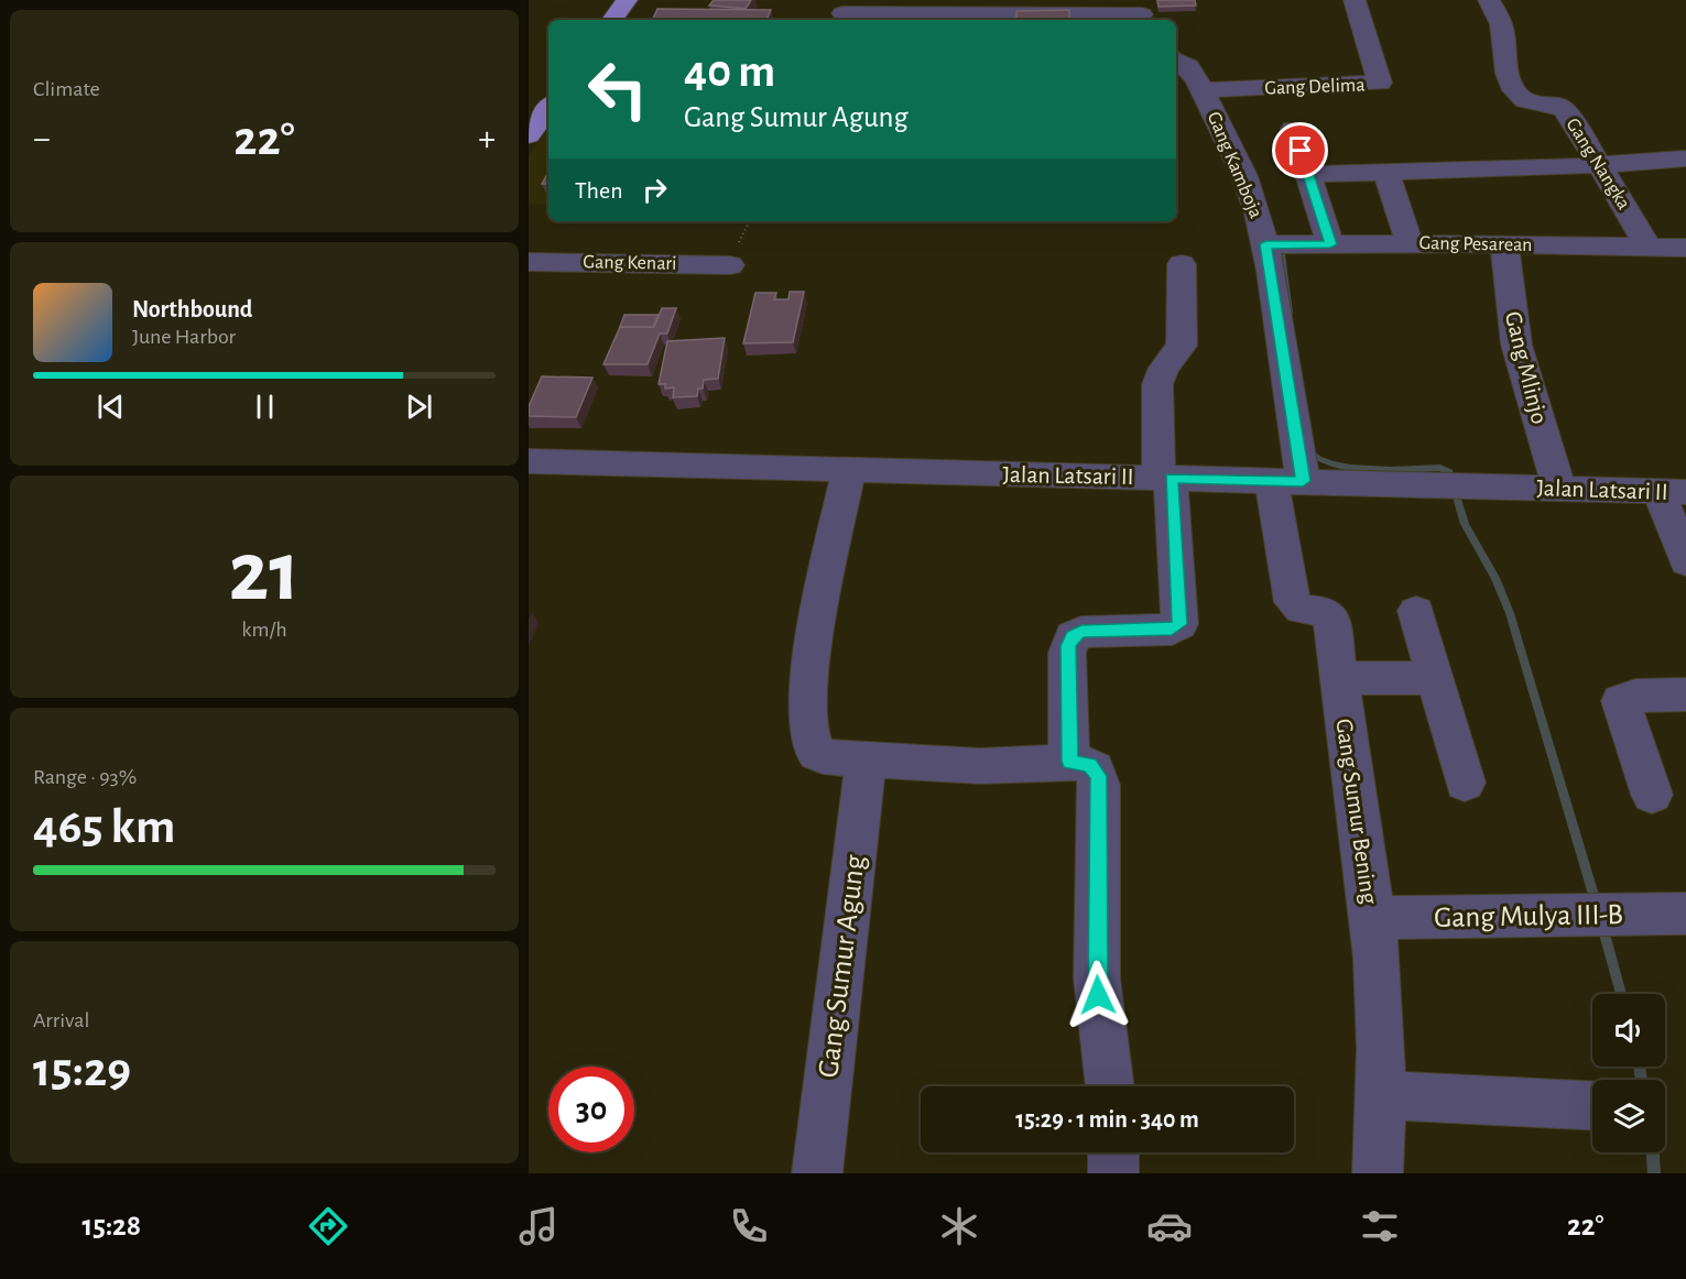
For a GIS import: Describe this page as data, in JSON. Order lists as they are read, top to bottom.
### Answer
{
  "streets": {
    "street": [
      "Gang Delima",
      "Gang Nangka",
      "Gang Kamboja",
      "Gang Pesarean",
      "Gang Kenari",
      "Gang Mlinjo",
      "Jalan Latsari II",
      "Gang Sumur Bening",
      "Gang Mulya III-B",
      "Gang Sumur Agung"
    ]
  },
  "crossings": [
    ["Gang Delima", "Gang Kamboja"],
    ["Gang Nangka", "Gang Pesarean"],
    ["Gang Kamboja", "Gang Pesarean"],
    ["Gang Kamboja", "Jalan Latsari II"],
    ["Gang Kamboja", "Gang Sumur Bening"],
    ["Gang Pesarean", "Gang Mlinjo"],
    ["Gang Mlinjo", "Jalan Latsari II"],
    ["Jalan Latsari II", "Gang Sumur Bening"],
    ["Gang Sumur Bening", "Gang Mulya III-B"]
  ],
  "page": {
    "tile": [
      "Climate",
      ["21", "km/h"],
      ["Range · 93%", "465 km"],
      ["Arrival", "15:29"]
    ],
    "turn": ["40 m", "Gang Sumur Agung"],
    "heat": ["−", "22°", "+"],
    "then": "Then",
    "song": ["Northbound", "June Harbor"],
    "limit": "30",
    "trip": "15:29 · 1 min · 340 m",
    "tabs": ["15:28", "22°"]
  }
}
